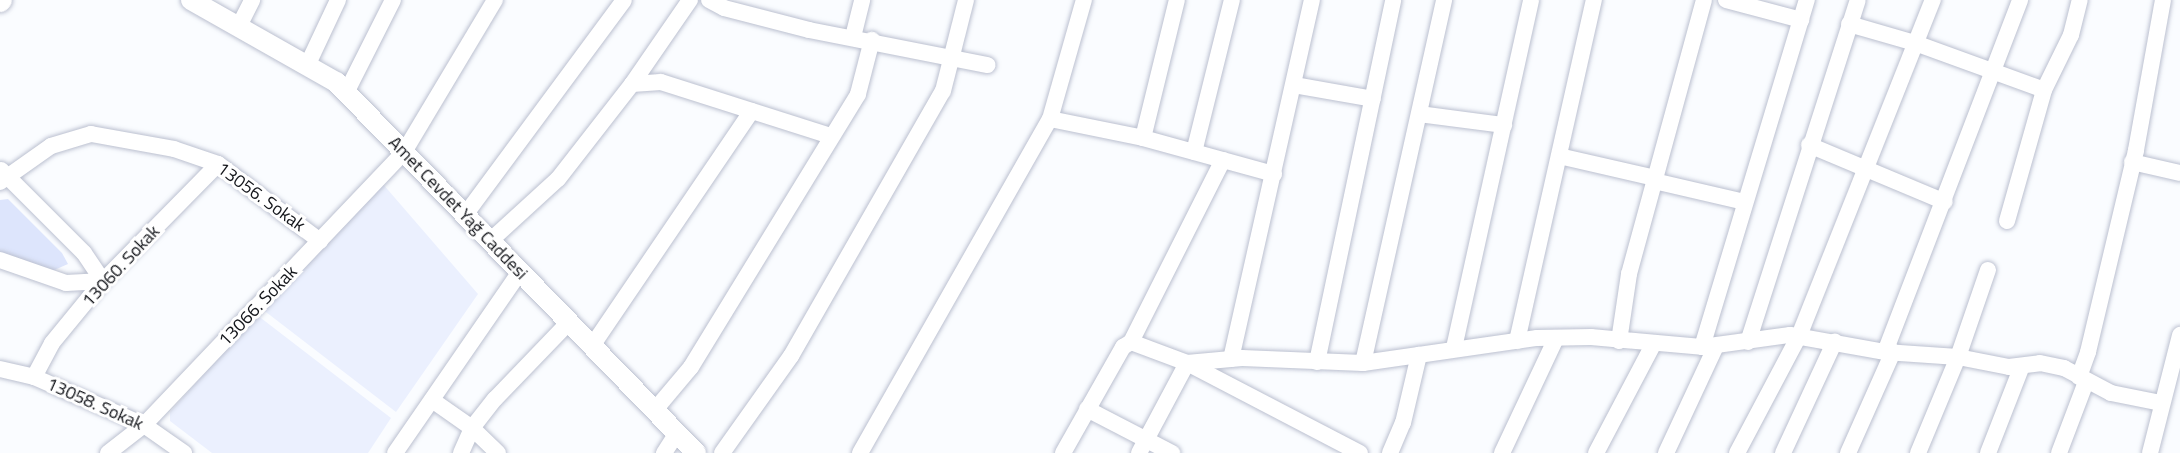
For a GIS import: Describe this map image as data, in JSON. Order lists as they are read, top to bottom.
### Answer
{
  "streets": {
    "street": [
      "13056. Sokak",
      "Amet Cevdet Yağ Caddesi",
      "13060. Sokak",
      "13066. Sokak",
      "13058. Sokak"
    ]
  },
  "crossings": [
    ["13056. Sokak", "13060. Sokak"],
    ["13056. Sokak", "13066. Sokak"],
    ["Amet Cevdet Yağ Caddesi", "13066. Sokak"],
    ["13060. Sokak", "13058. Sokak"],
    ["13066. Sokak", "13058. Sokak"]
  ]
}
